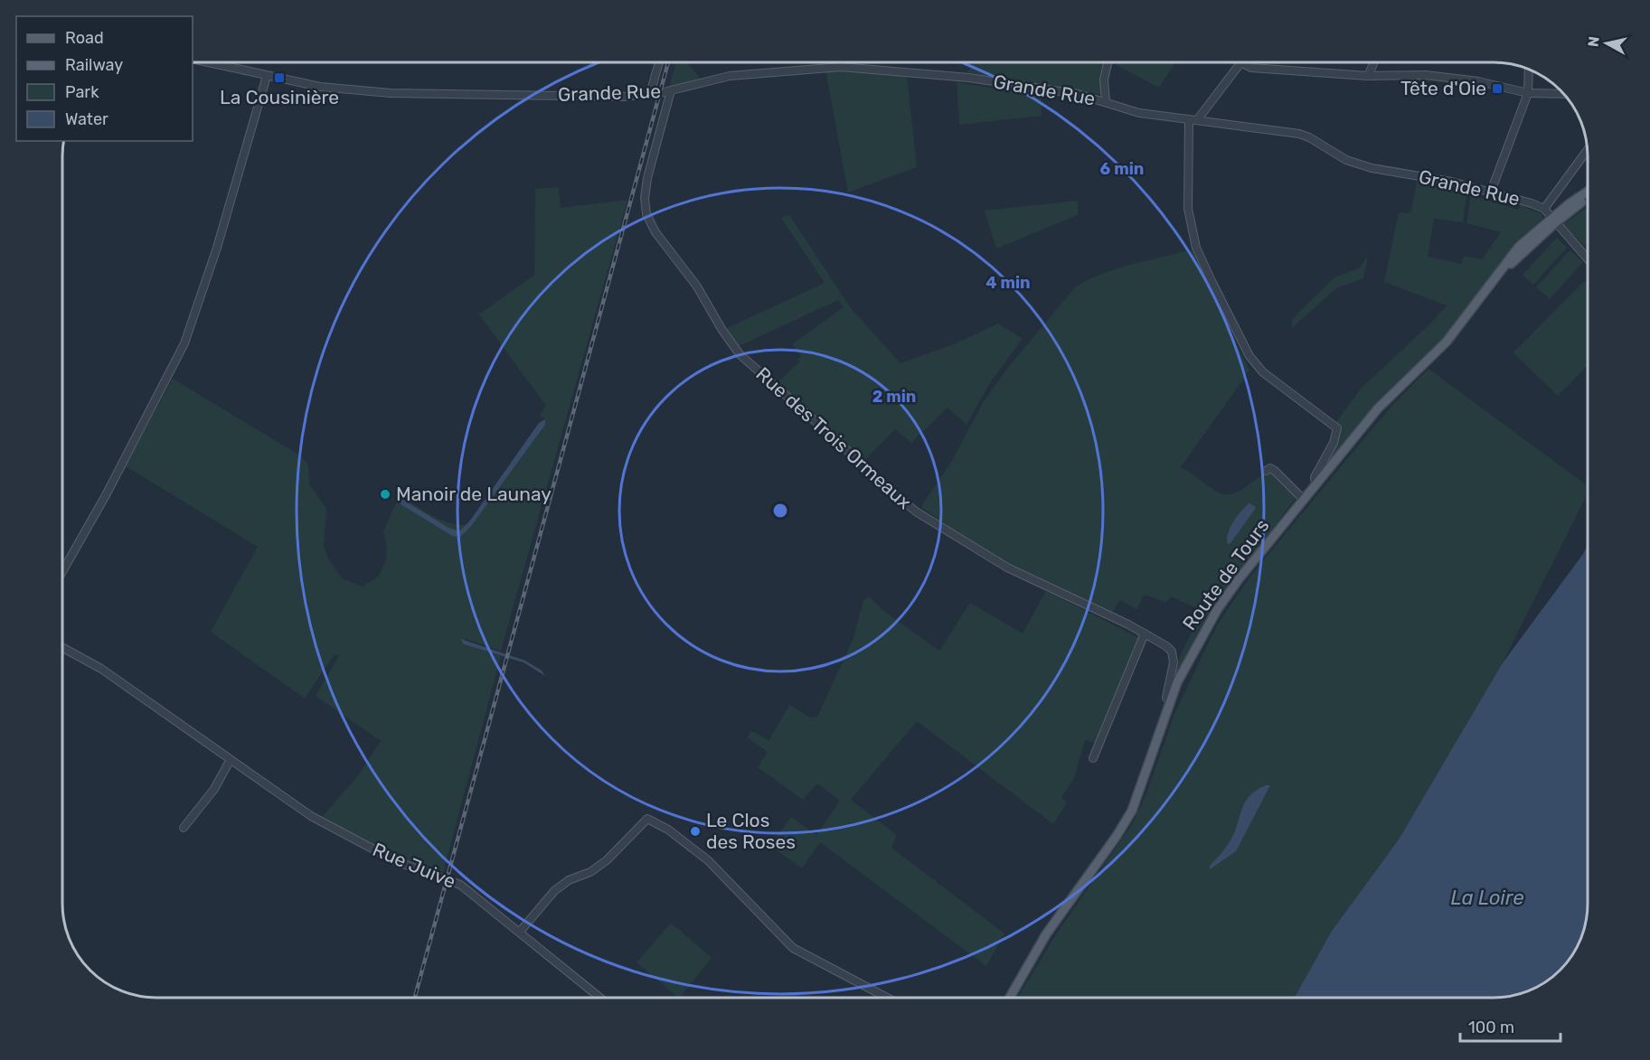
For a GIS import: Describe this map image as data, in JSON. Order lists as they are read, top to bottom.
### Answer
{
  "streets": {
    "main road": ["Route de Tours"],
    "street": ["Grande Rue", "Rue des Trois Ormeaux", "Rue Juive"]
  },
  "crossings": [
    ["Grande Rue", "Rue des Trois Ormeaux"],
    ["Grande Rue", "Route de Tours"],
    ["Rue des Trois Ormeaux", "Route de Tours"]
  ],
  "water": ["La Loire"],
  "places": {
    "transit": ["La Cousinière", "Tête d'Oie"],
    "other": ["Manoir de Launay", "Le Clos des Roses"]
  },
  "legend": [
    "Road",
    "Railway",
    "Park",
    "Water"
  ],
  "scale_bar": "100 m",
  "north": "left",
  "rings": ["6 min", "4 min", "2 min"]
}
